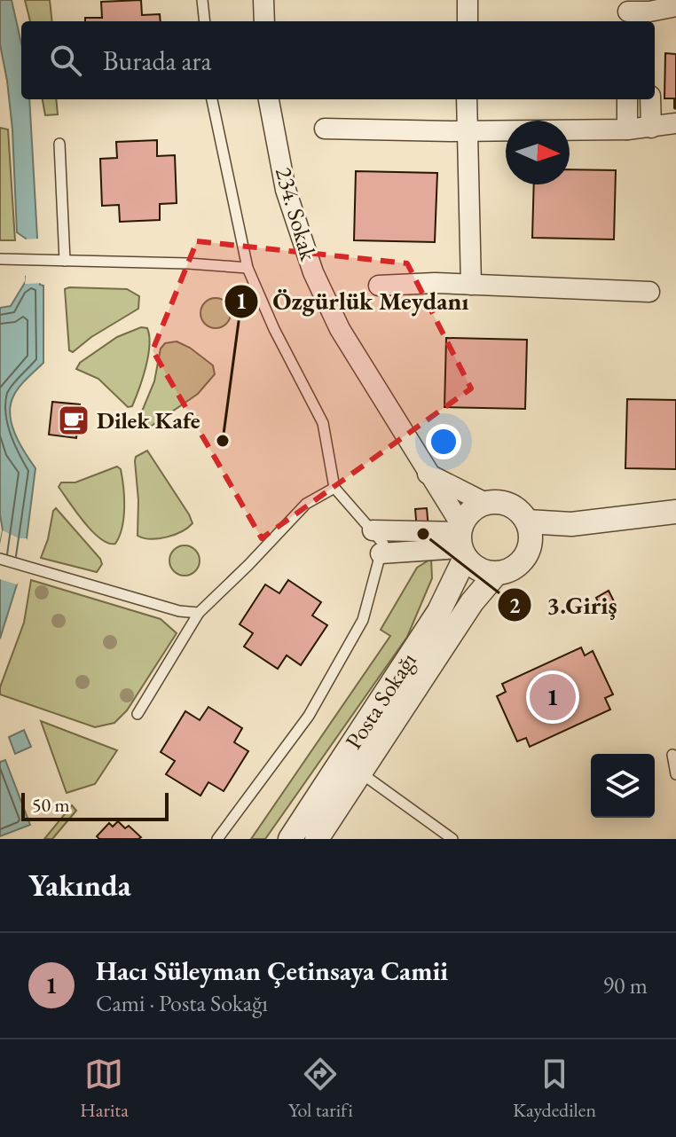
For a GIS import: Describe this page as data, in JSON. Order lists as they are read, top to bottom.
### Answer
{
  "streets": {
    "street": ["234. Sokak", "Posta Sokağı"]
  },
  "crossings": [
    ["234. Sokak", "Posta Sokağı"]
  ],
  "places": {
    "cafe": ["Dilek Kafe"],
    "other": ["Özgürlük Meydanı", "3.Giriş"]
  },
  "scale_bar": "50 m",
  "north": "right",
  "page": {
    "search": "Burada ara",
    "pins": "1",
    "scale": "50 m",
    "heading": "Yakında",
    "list": [
      {
        "mark": "1",
        "name": "Hacı Süleyman Çetinsaya Camii",
        "note": "Cami · Posta Sokağı",
        "value": "90 m"
      }
    ],
    "nav": ["Harita", "Yol tarifi", "Kaydedilen"]
  }
}
